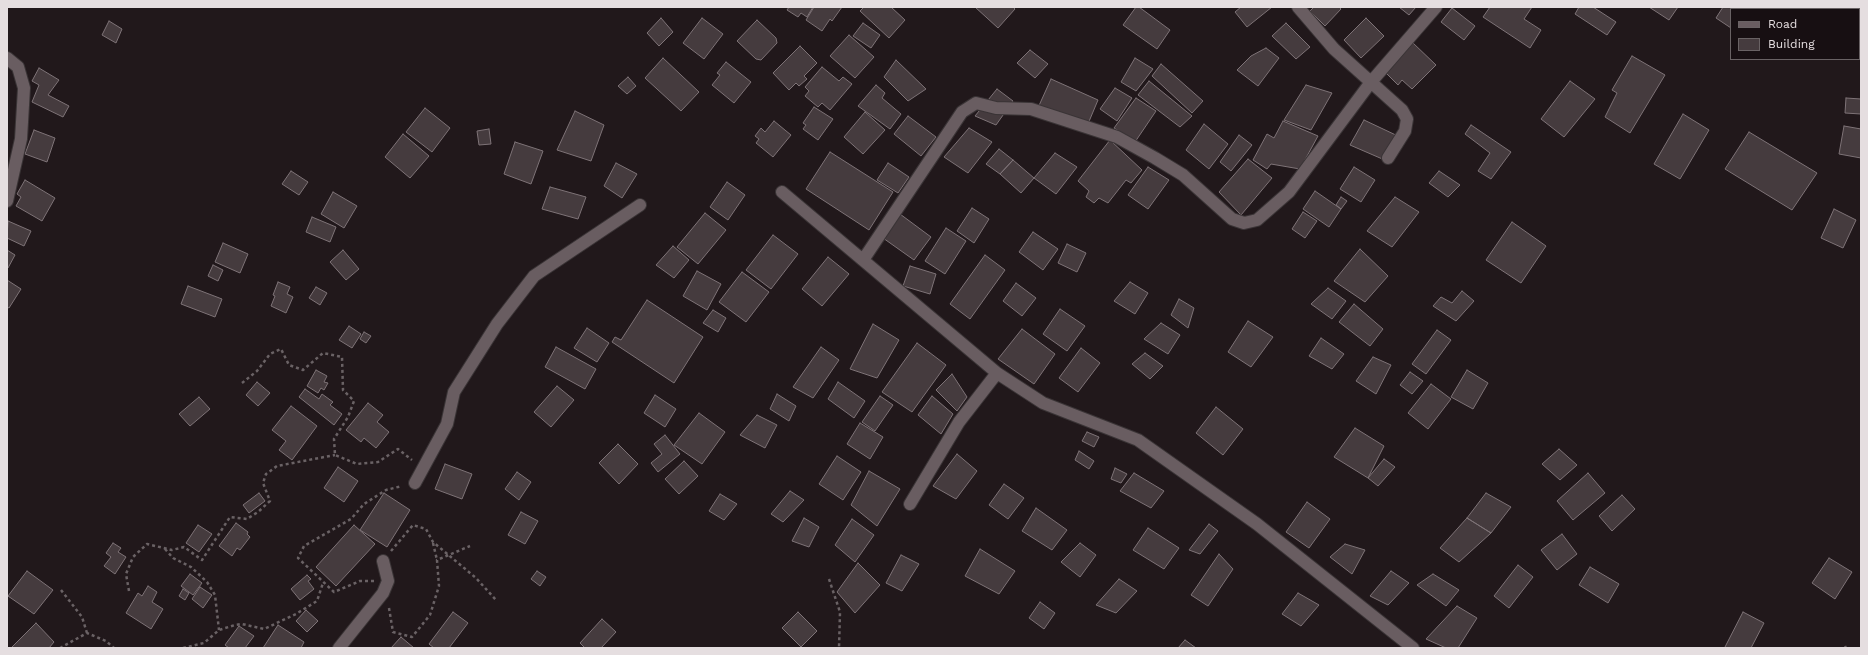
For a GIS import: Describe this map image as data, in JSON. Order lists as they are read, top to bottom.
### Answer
{
  "legend": ["Road", "Building"]
}
